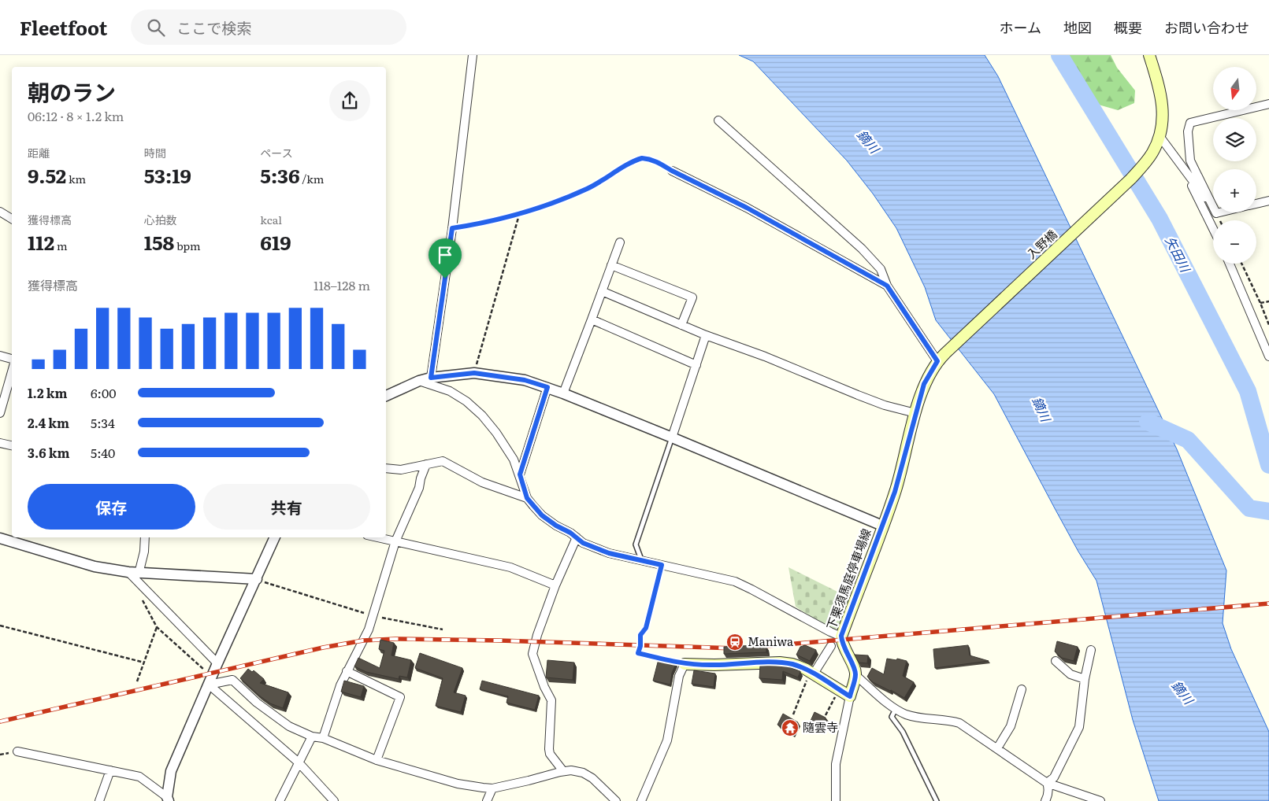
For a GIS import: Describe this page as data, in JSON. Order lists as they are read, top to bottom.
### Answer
{
  "streets": {
    "main road": ["入野橋", "下栗須馬庭停車場線"]
  },
  "crossings": [
    ["入野橋", "下栗須馬庭停車場線"]
  ],
  "water": ["鏑川", "矢田川"],
  "places": {
    "station": ["Maniwa"],
    "temple": ["隨雲寺"]
  },
  "north": "bottom",
  "page": {
    "header": "Fleetfoot",
    "search": "ここで検索",
    "nav": [
      "ホーム",
      "地図",
      "概要",
      "お問い合わせ"
    ],
    "map_buttons": ["+", "−"],
    "heading": ["朝のラン", "06:12 · 8 × 1.2 km"],
    "stats": [
      ["距離", "9.52 km"],
      ["時間", "53:19"],
      ["ペース", "5:36 /km"],
      ["獲得標高", "112 m"],
      ["心拍数", "158 bpm"],
      ["kcal", "619"]
    ],
    "chart": ["獲得標高", "118–128 m"],
    "list": [
      {
        "name": "1.2 km",
        "note": "6:00"
      },
      {
        "name": "2.4 km",
        "note": "5:34"
      },
      {
        "name": "3.6 km",
        "note": "5:40"
      }
    ],
    "buttons": ["保存", "共有"]
  }
}
